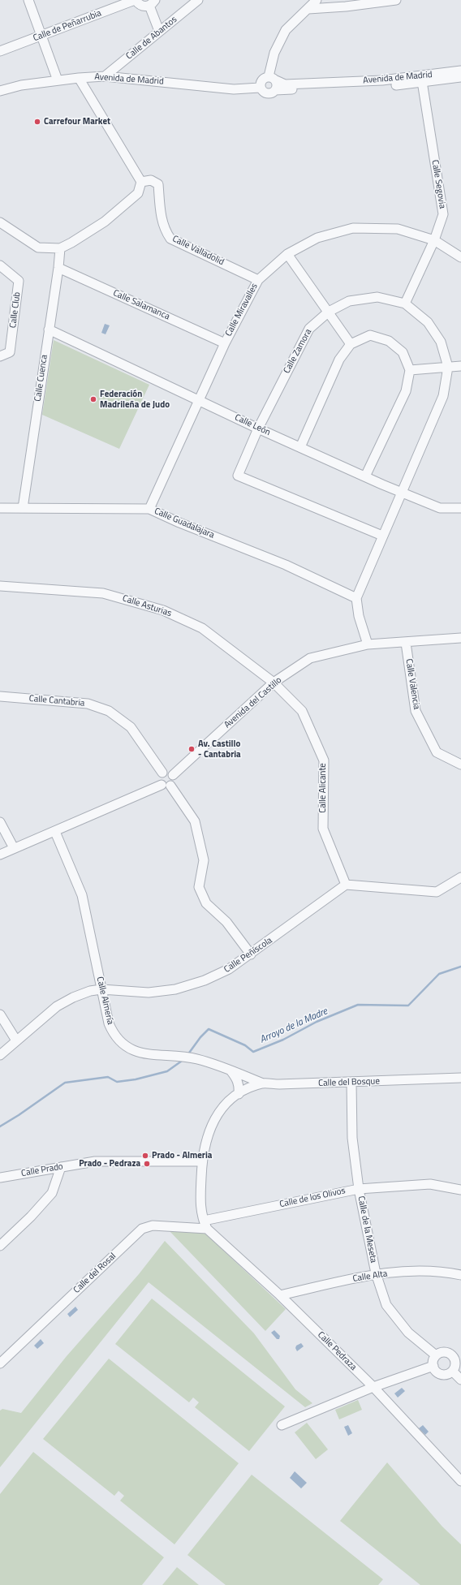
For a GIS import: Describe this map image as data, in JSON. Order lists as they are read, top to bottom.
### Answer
{
  "streets": {
    "street": [
      "Calle de Peñarrubia",
      "Calle de Abantos",
      "Avenida de Madrid",
      "Calle Segovia",
      "Calle Valladolid",
      "Calle Salamanca",
      "Calle Club",
      "Calle Miravalles",
      "Calle Zamora",
      "Calle Cuenca",
      "Calle León",
      "Calle Guadalajara",
      "Calle Asturias",
      "Calle Valencia",
      "Calle Cantabria",
      "Avenida del Castillo",
      "Calle Alicante",
      "Calle Peñíscola",
      "Calle Almería",
      "Calle del Bosque",
      "Calle Prado",
      "Calle de los Olivos",
      "Calle de la Meseta",
      "Calle del Rosal",
      "Calle Alta",
      "Calle Pedraza"
    ]
  },
  "crossings": [
    ["Calle de Abantos", "Avenida de Madrid"],
    ["Avenida de Madrid", "Calle Segovia"],
    ["Calle Segovia", "Calle Miravalles"],
    ["Calle Segovia", "Calle Zamora"],
    ["Calle Valladolid", "Calle Miravalles"],
    ["Calle Salamanca", "Calle Miravalles"],
    ["Calle Salamanca", "Calle Cuenca"],
    ["Calle Miravalles", "Calle León"],
    ["Calle Miravalles", "Calle Guadalajara"],
    ["Calle Zamora", "Calle León"],
    ["Calle Zamora", "Calle Guadalajara"],
    ["Calle Cuenca", "Calle León"],
    ["Calle Cuenca", "Calle Guadalajara"],
    ["Calle Asturias", "Avenida del Castillo"],
    ["Calle Asturias", "Calle Alicante"],
    ["Calle Valencia", "Avenida del Castillo"],
    ["Calle Cantabria", "Avenida del Castillo"],
    ["Avenida del Castillo", "Calle Alicante"],
    ["Calle Alicante", "Calle Peñíscola"],
    ["Calle Peñíscola", "Calle Almería"],
    ["Calle Almería", "Calle del Bosque"],
    ["Calle del Bosque", "Calle de la Meseta"],
    ["Calle de los Olivos", "Calle de la Meseta"],
    ["Calle de los Olivos", "Calle del Rosal"],
    ["Calle de los Olivos", "Calle Pedraza"],
    ["Calle de la Meseta", "Calle Alta"],
    ["Calle del Rosal", "Calle Pedraza"],
    ["Calle Alta", "Calle Pedraza"]
  ],
  "water": ["Arroyo de la Madre"],
  "places": [
    "Carrefour Market",
    "Federación Madrileña de Judo",
    "Av. Castillo - Cantabria",
    "Prado - Almeria",
    "Prado - Pedraza"
  ]
}
